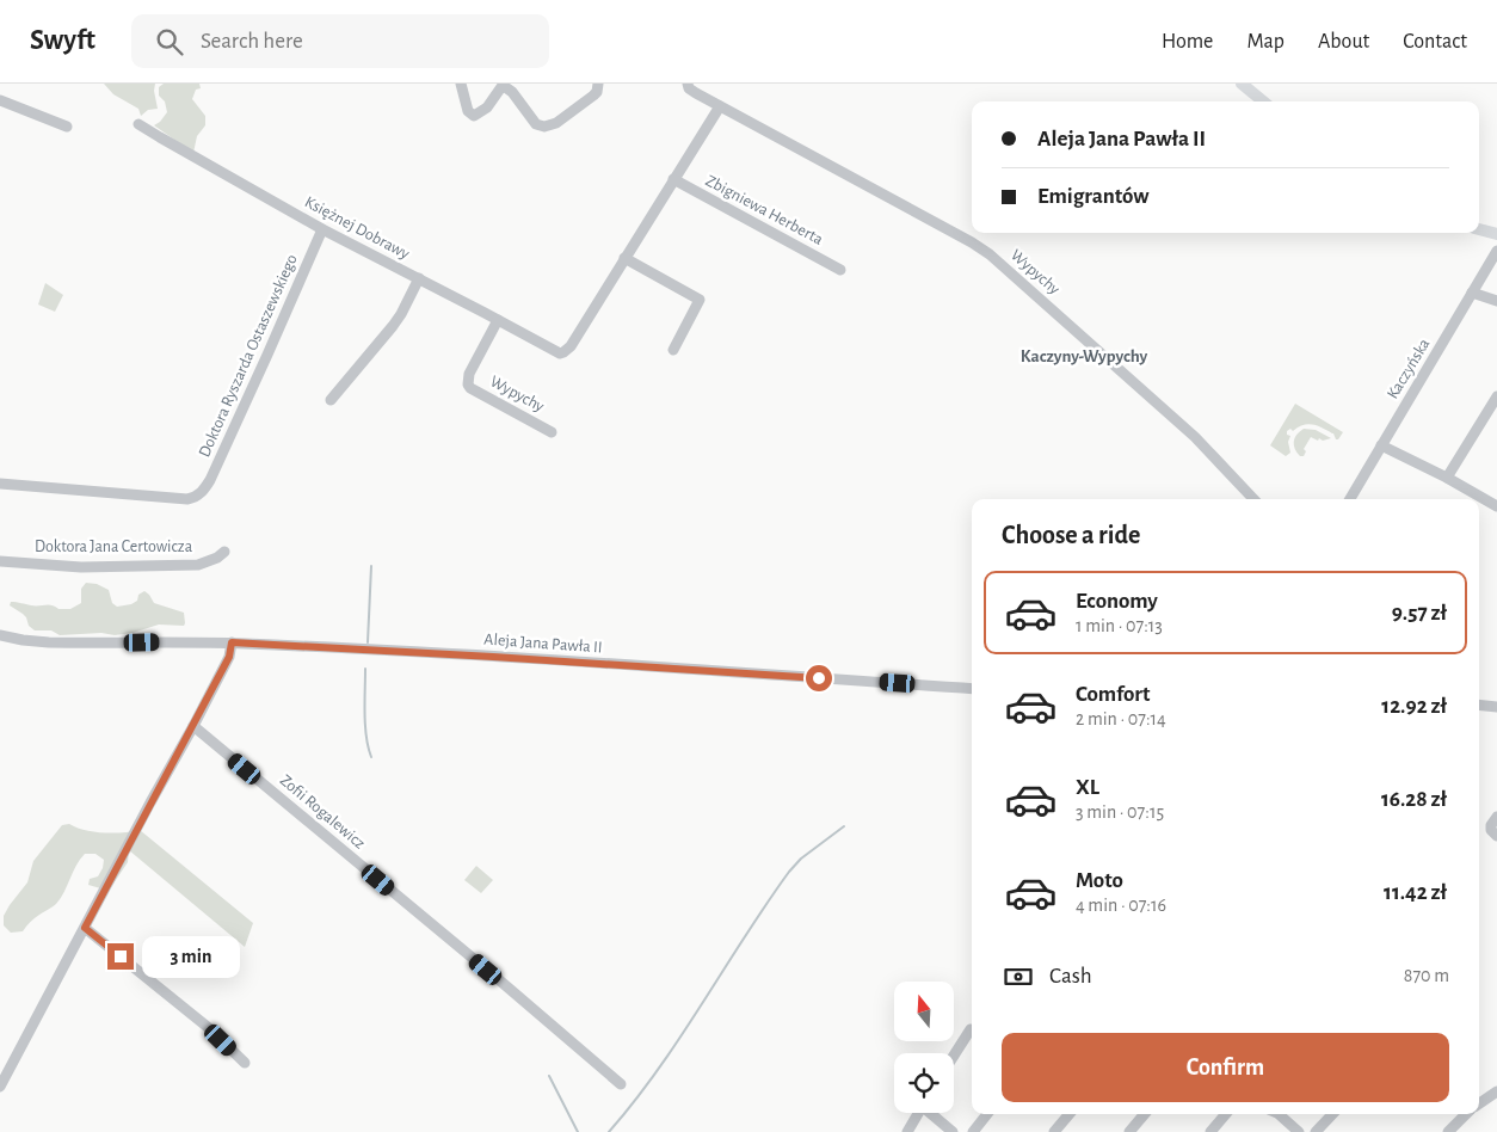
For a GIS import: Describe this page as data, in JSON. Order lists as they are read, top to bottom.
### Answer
{
  "streets": {
    "street": [
      "Zbigniewa Herberta",
      "Księżnej Dobrawy",
      "Wypychy",
      "Doktora Ryszarda Ostaszewskiego",
      "Kaczyńska",
      "Doktora Jana Certowicza",
      "Aleja Jana Pawła II",
      "Zofii Rogalewicz"
    ]
  },
  "crossings": [
    ["Księżnej Dobrawy", "Wypychy"],
    ["Księżnej Dobrawy", "Doktora Ryszarda Ostaszewskiego"]
  ],
  "districts": ["Kaczyny-Wypychy"],
  "north": "top",
  "page": {
    "header": "Swyft",
    "search": "Search here",
    "nav": [
      "Home",
      "Map",
      "About",
      "Contact"
    ],
    "banner": ["Aleja Jana Pawła II", "Emigrantów"],
    "heading": "Choose a ride",
    "list": [
      {
        "name": "Economy",
        "note": "1 min · 07:13",
        "value": "9.57 zł"
      },
      {
        "name": "Comfort",
        "note": "2 min · 07:14",
        "value": "12.92 zł"
      },
      {
        "name": "XL",
        "note": "3 min · 07:15",
        "value": "16.28 zł"
      },
      {
        "name": "Moto",
        "note": "4 min · 07:16",
        "value": "11.42 zł"
      }
    ],
    "bubble": "3 min",
    "pay": ["Cash", "870 m"],
    "buttons": "Confirm"
  }
}
